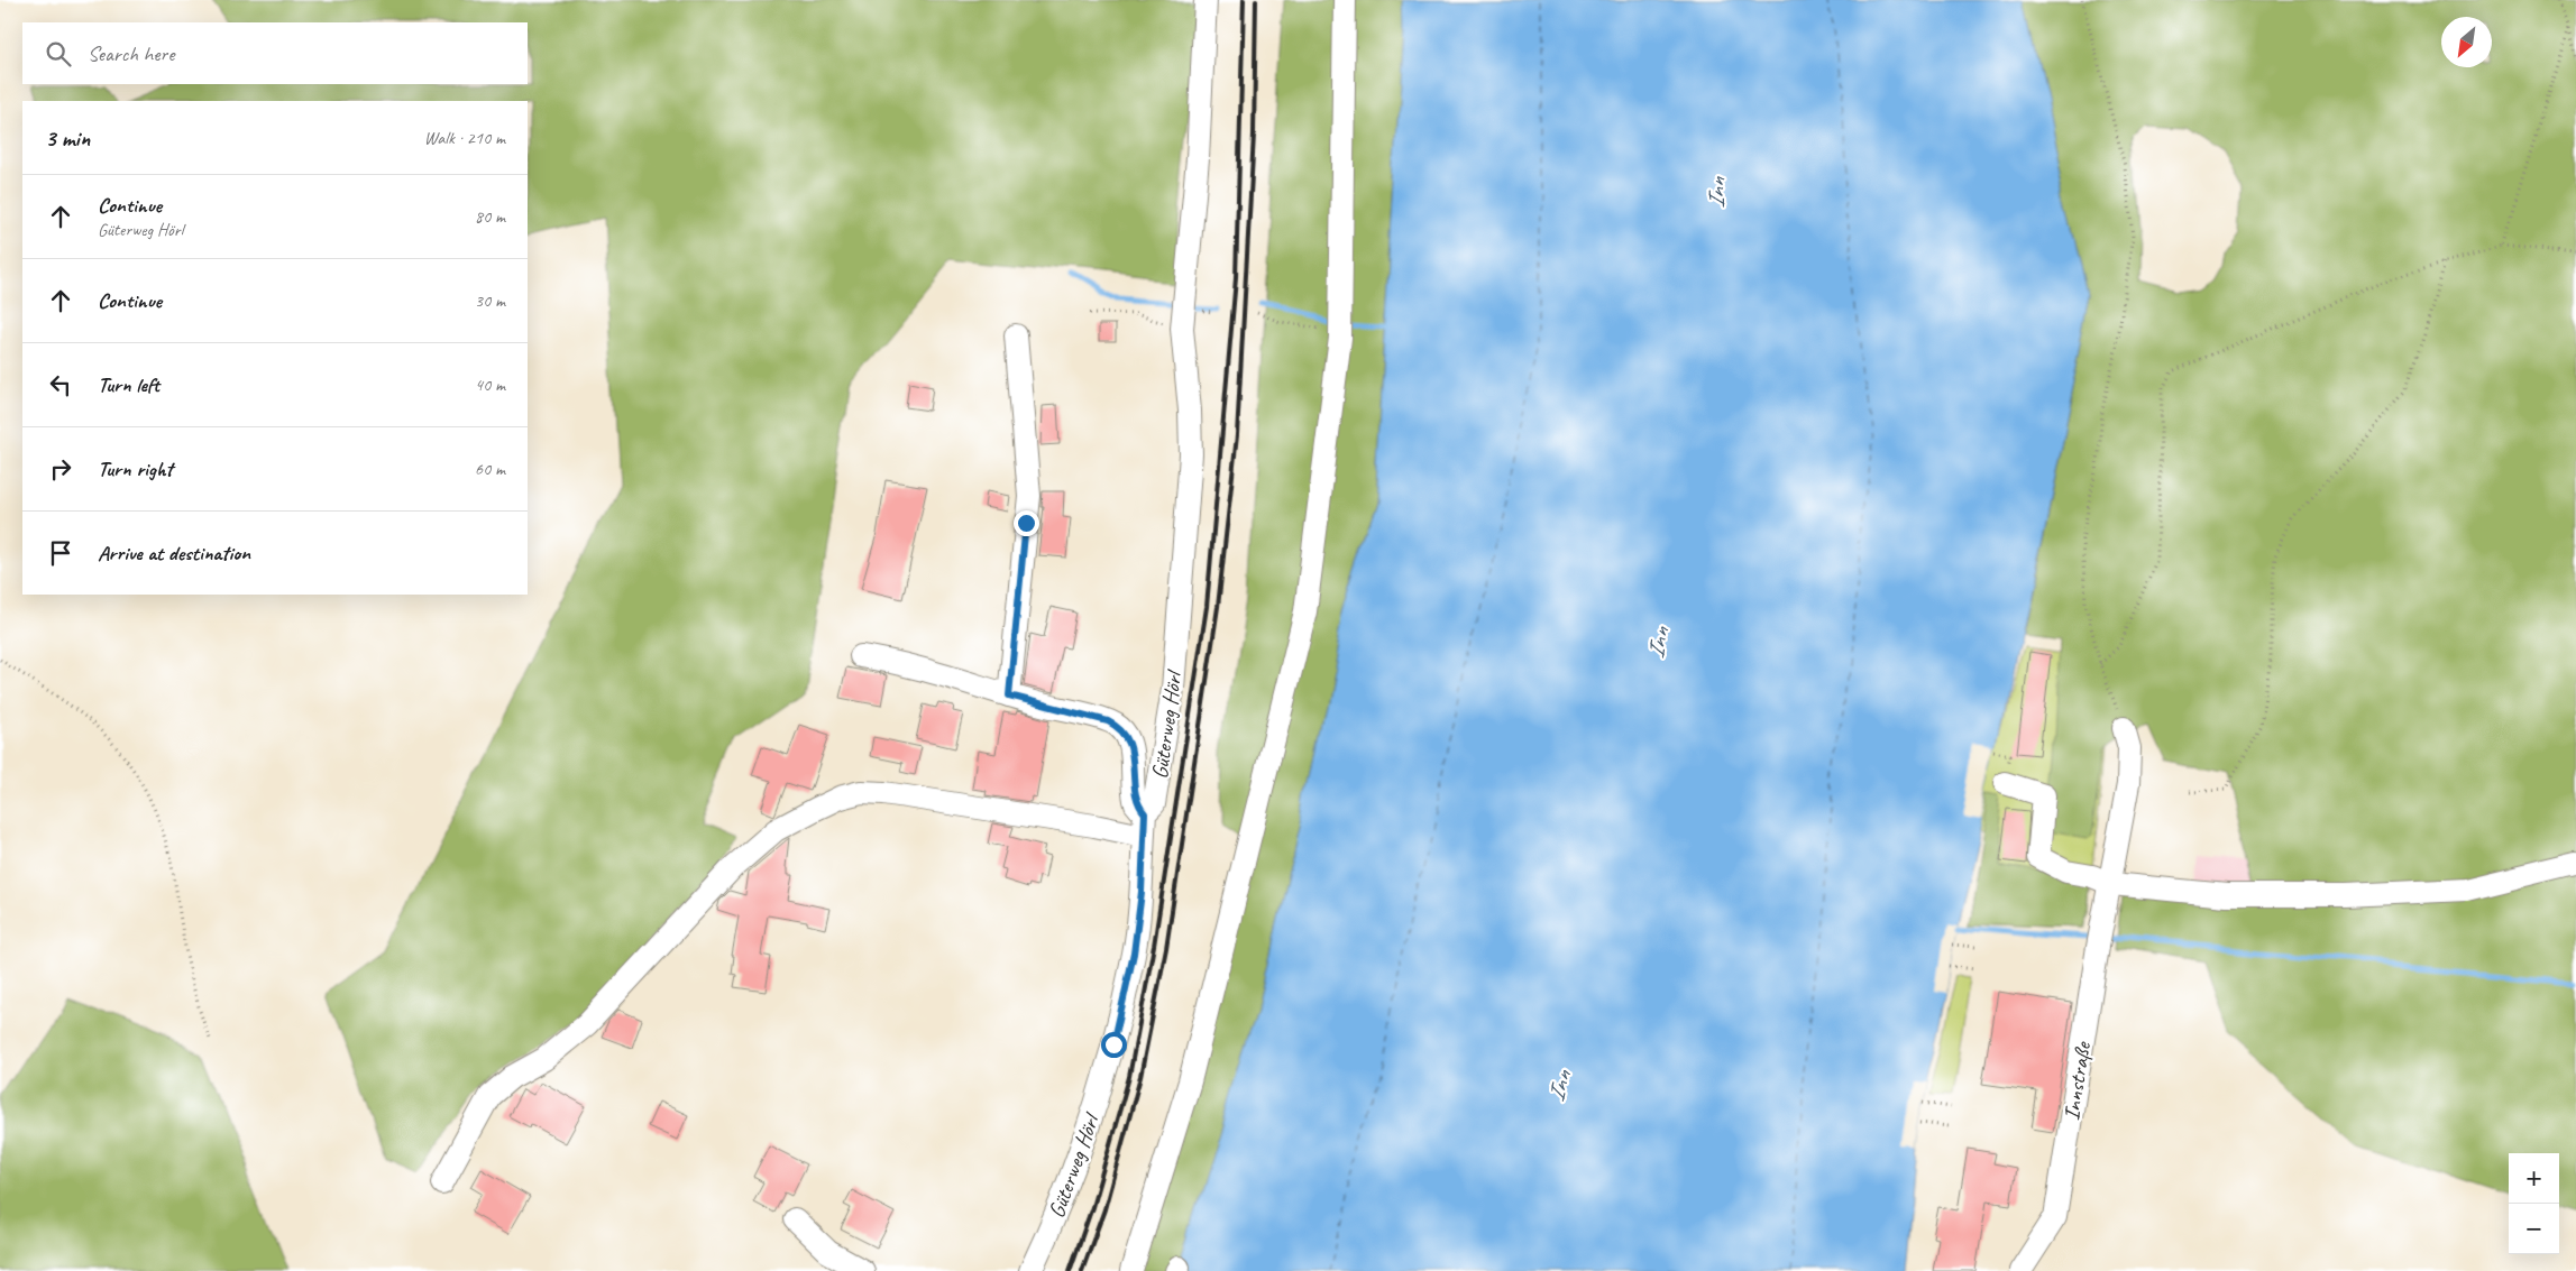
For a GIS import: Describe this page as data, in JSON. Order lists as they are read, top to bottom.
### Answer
{
  "streets": {
    "street": ["Güterweg Hörl", "Innstraße"]
  },
  "water": ["Inn"],
  "north": "bottom left",
  "page": {
    "search": "Search here",
    "heading": ["3 min", "Walk · 210 m"],
    "list": [
      ["Continue", "Güterweg Hörl", "80 m"],
      ["Continue", "30 m"],
      ["Turn left", "40 m"],
      ["Turn right", "60 m"],
      "Arrive at destination"
    ],
    "map_buttons": ["+", "−"]
  }
}
